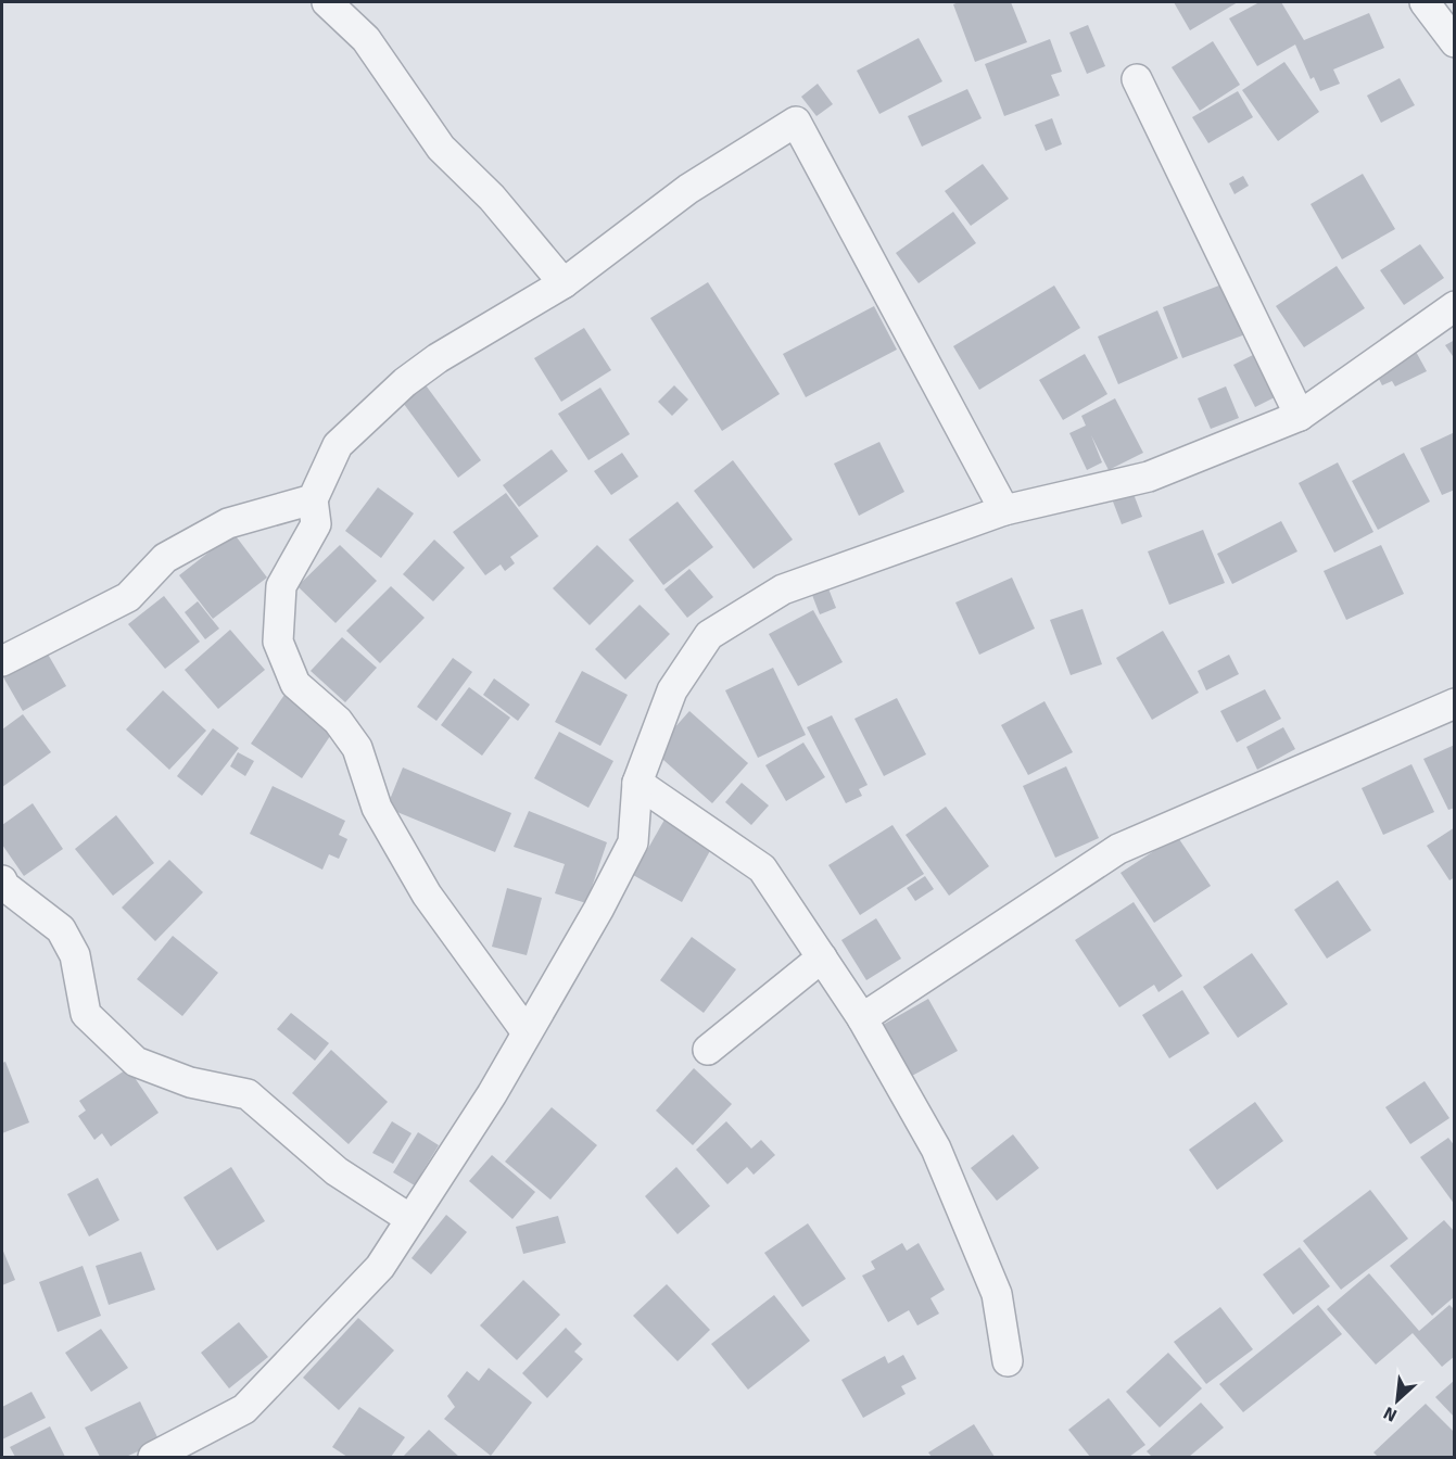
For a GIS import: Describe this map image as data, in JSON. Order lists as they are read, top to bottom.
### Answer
{
  "north": "bottom left"
}
